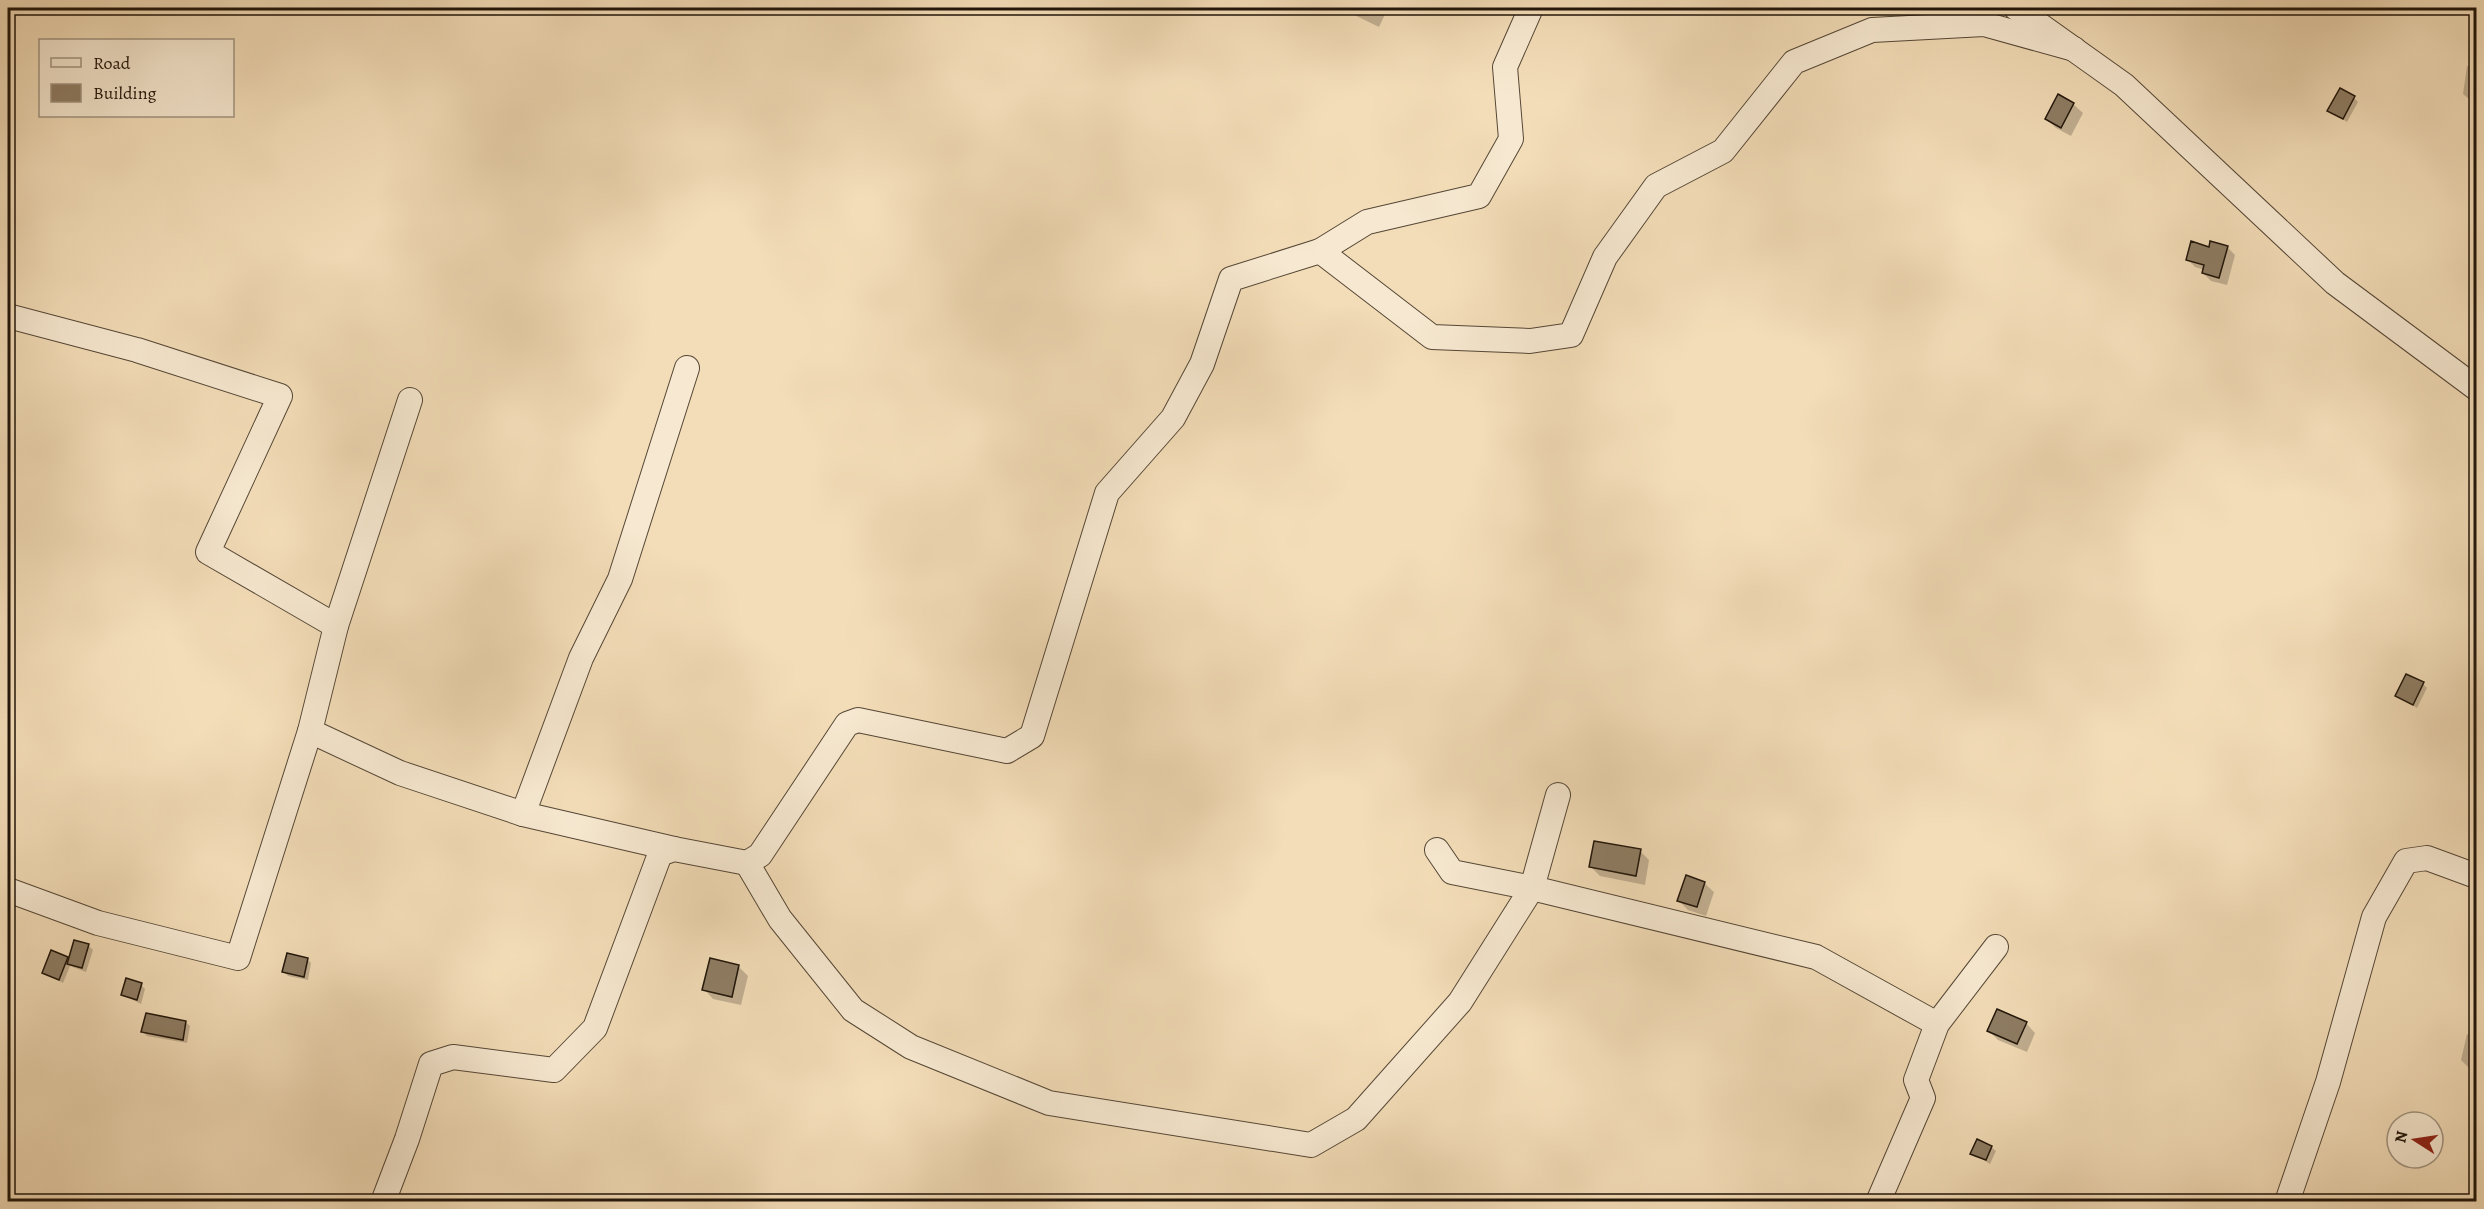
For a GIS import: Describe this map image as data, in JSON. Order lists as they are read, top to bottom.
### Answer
{
  "legend": ["Road", "Building"],
  "north": "left"
}
